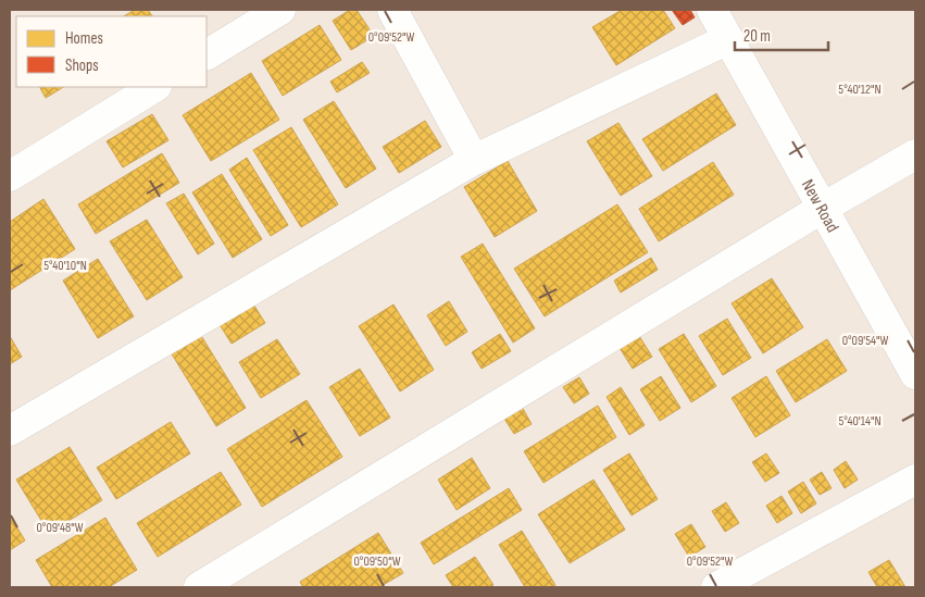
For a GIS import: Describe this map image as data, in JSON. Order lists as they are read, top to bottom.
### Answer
{
  "streets": {
    "street": ["New Road"]
  },
  "legend": ["Homes", "Shops"],
  "scale_bar": "20 m",
  "coordinates": [
    "0°09'52\"W",
    "5°40'12\"N",
    "5°40'10\"N",
    "0°09'54\"W",
    "5°40'14\"N",
    "0°09'48\"W",
    "0°09'50\"W"
  ]
}
